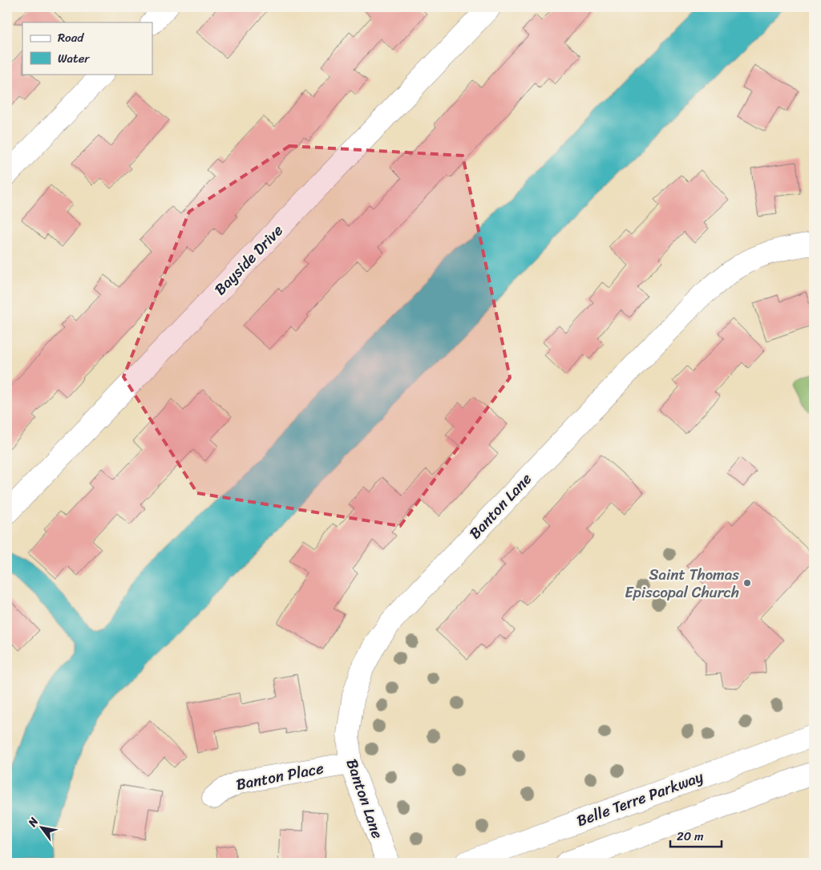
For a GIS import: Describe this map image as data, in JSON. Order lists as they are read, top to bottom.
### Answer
{
  "streets": {
    "street": [
      "Bayside Drive",
      "Banton Lane",
      "Banton Place",
      "Belle Terre Parkway"
    ]
  },
  "crossings": [
    ["Banton Lane", "Banton Place"]
  ],
  "places": ["Saint Thomas Episcopal Church"],
  "legend": ["Road", "Water"],
  "scale_bar": "20 m",
  "north": "top left"
}
